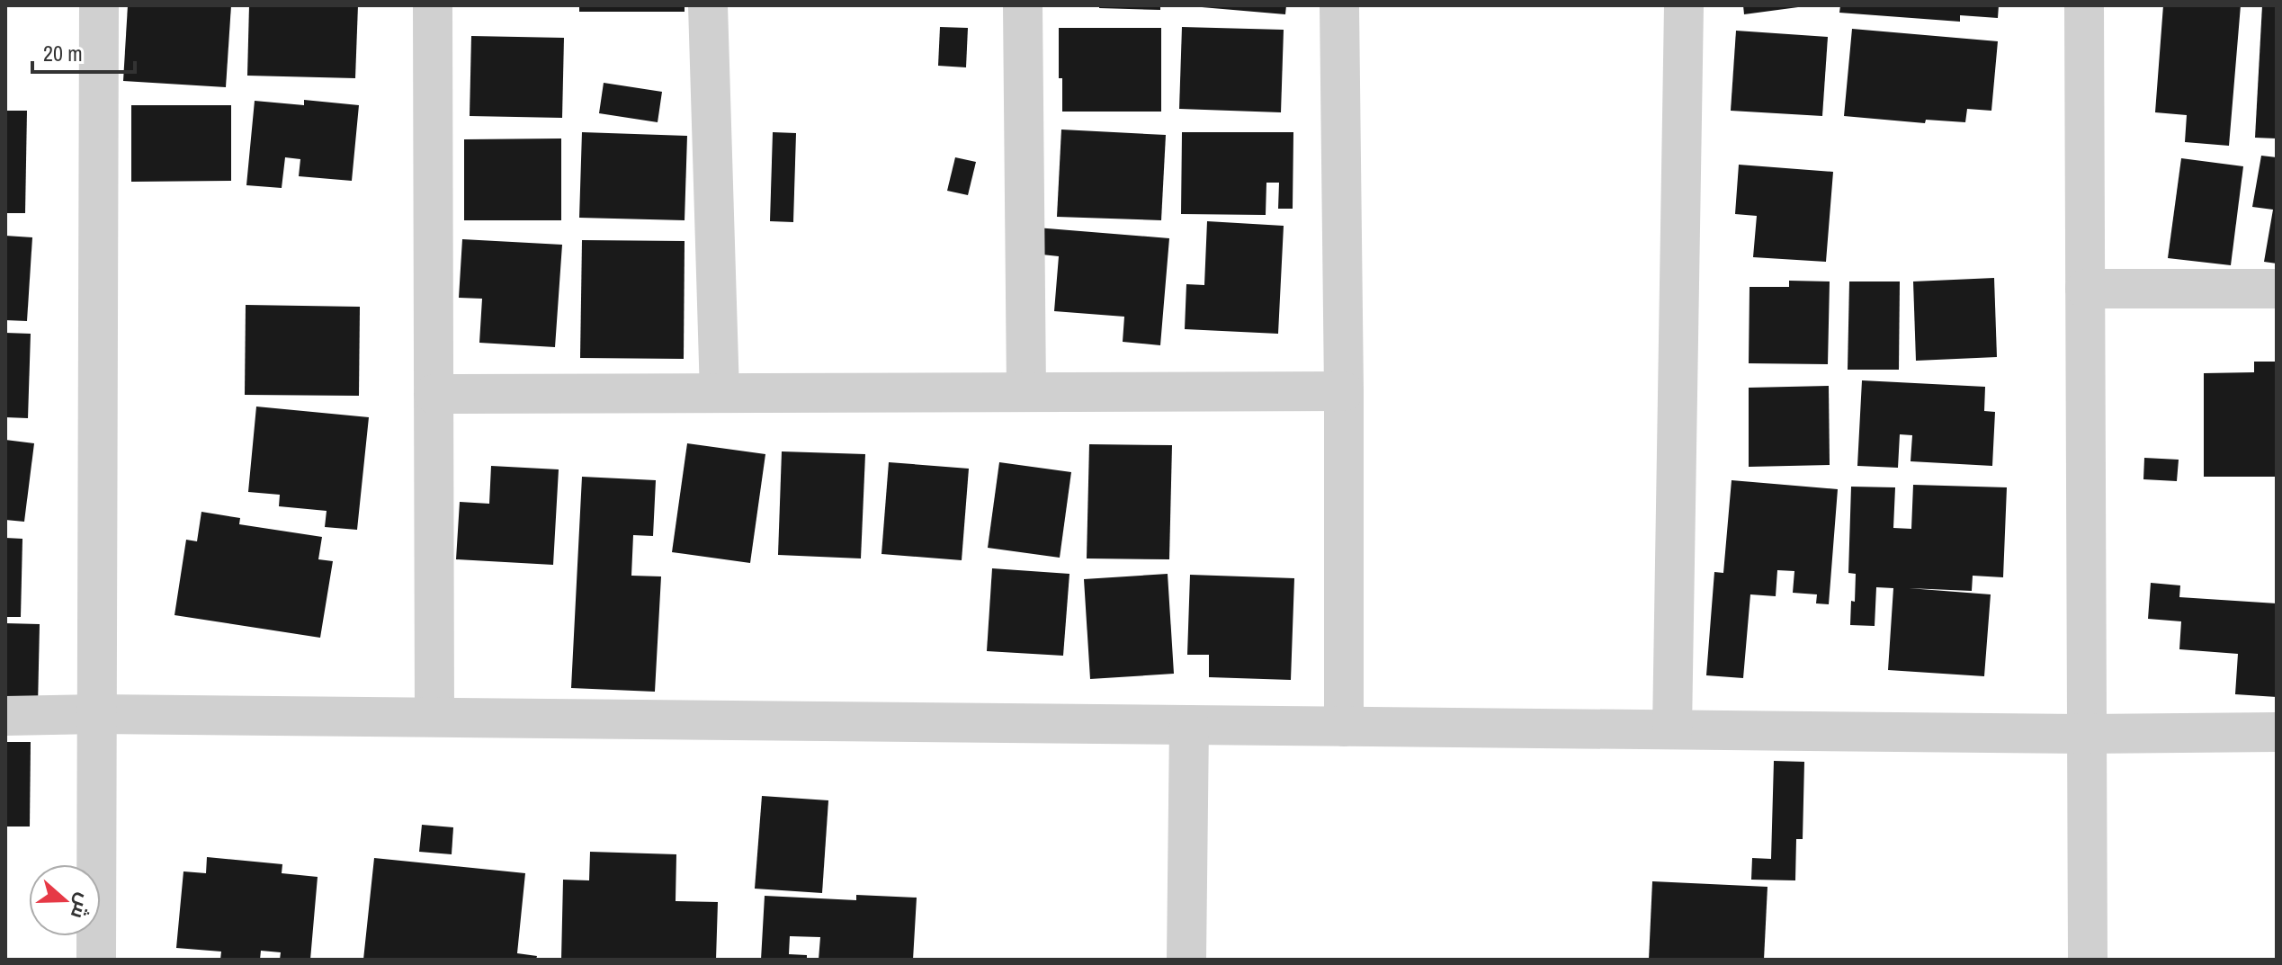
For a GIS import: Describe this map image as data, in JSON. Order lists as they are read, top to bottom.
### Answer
{
  "scale_bar": "20 m",
  "north": "right"
}
